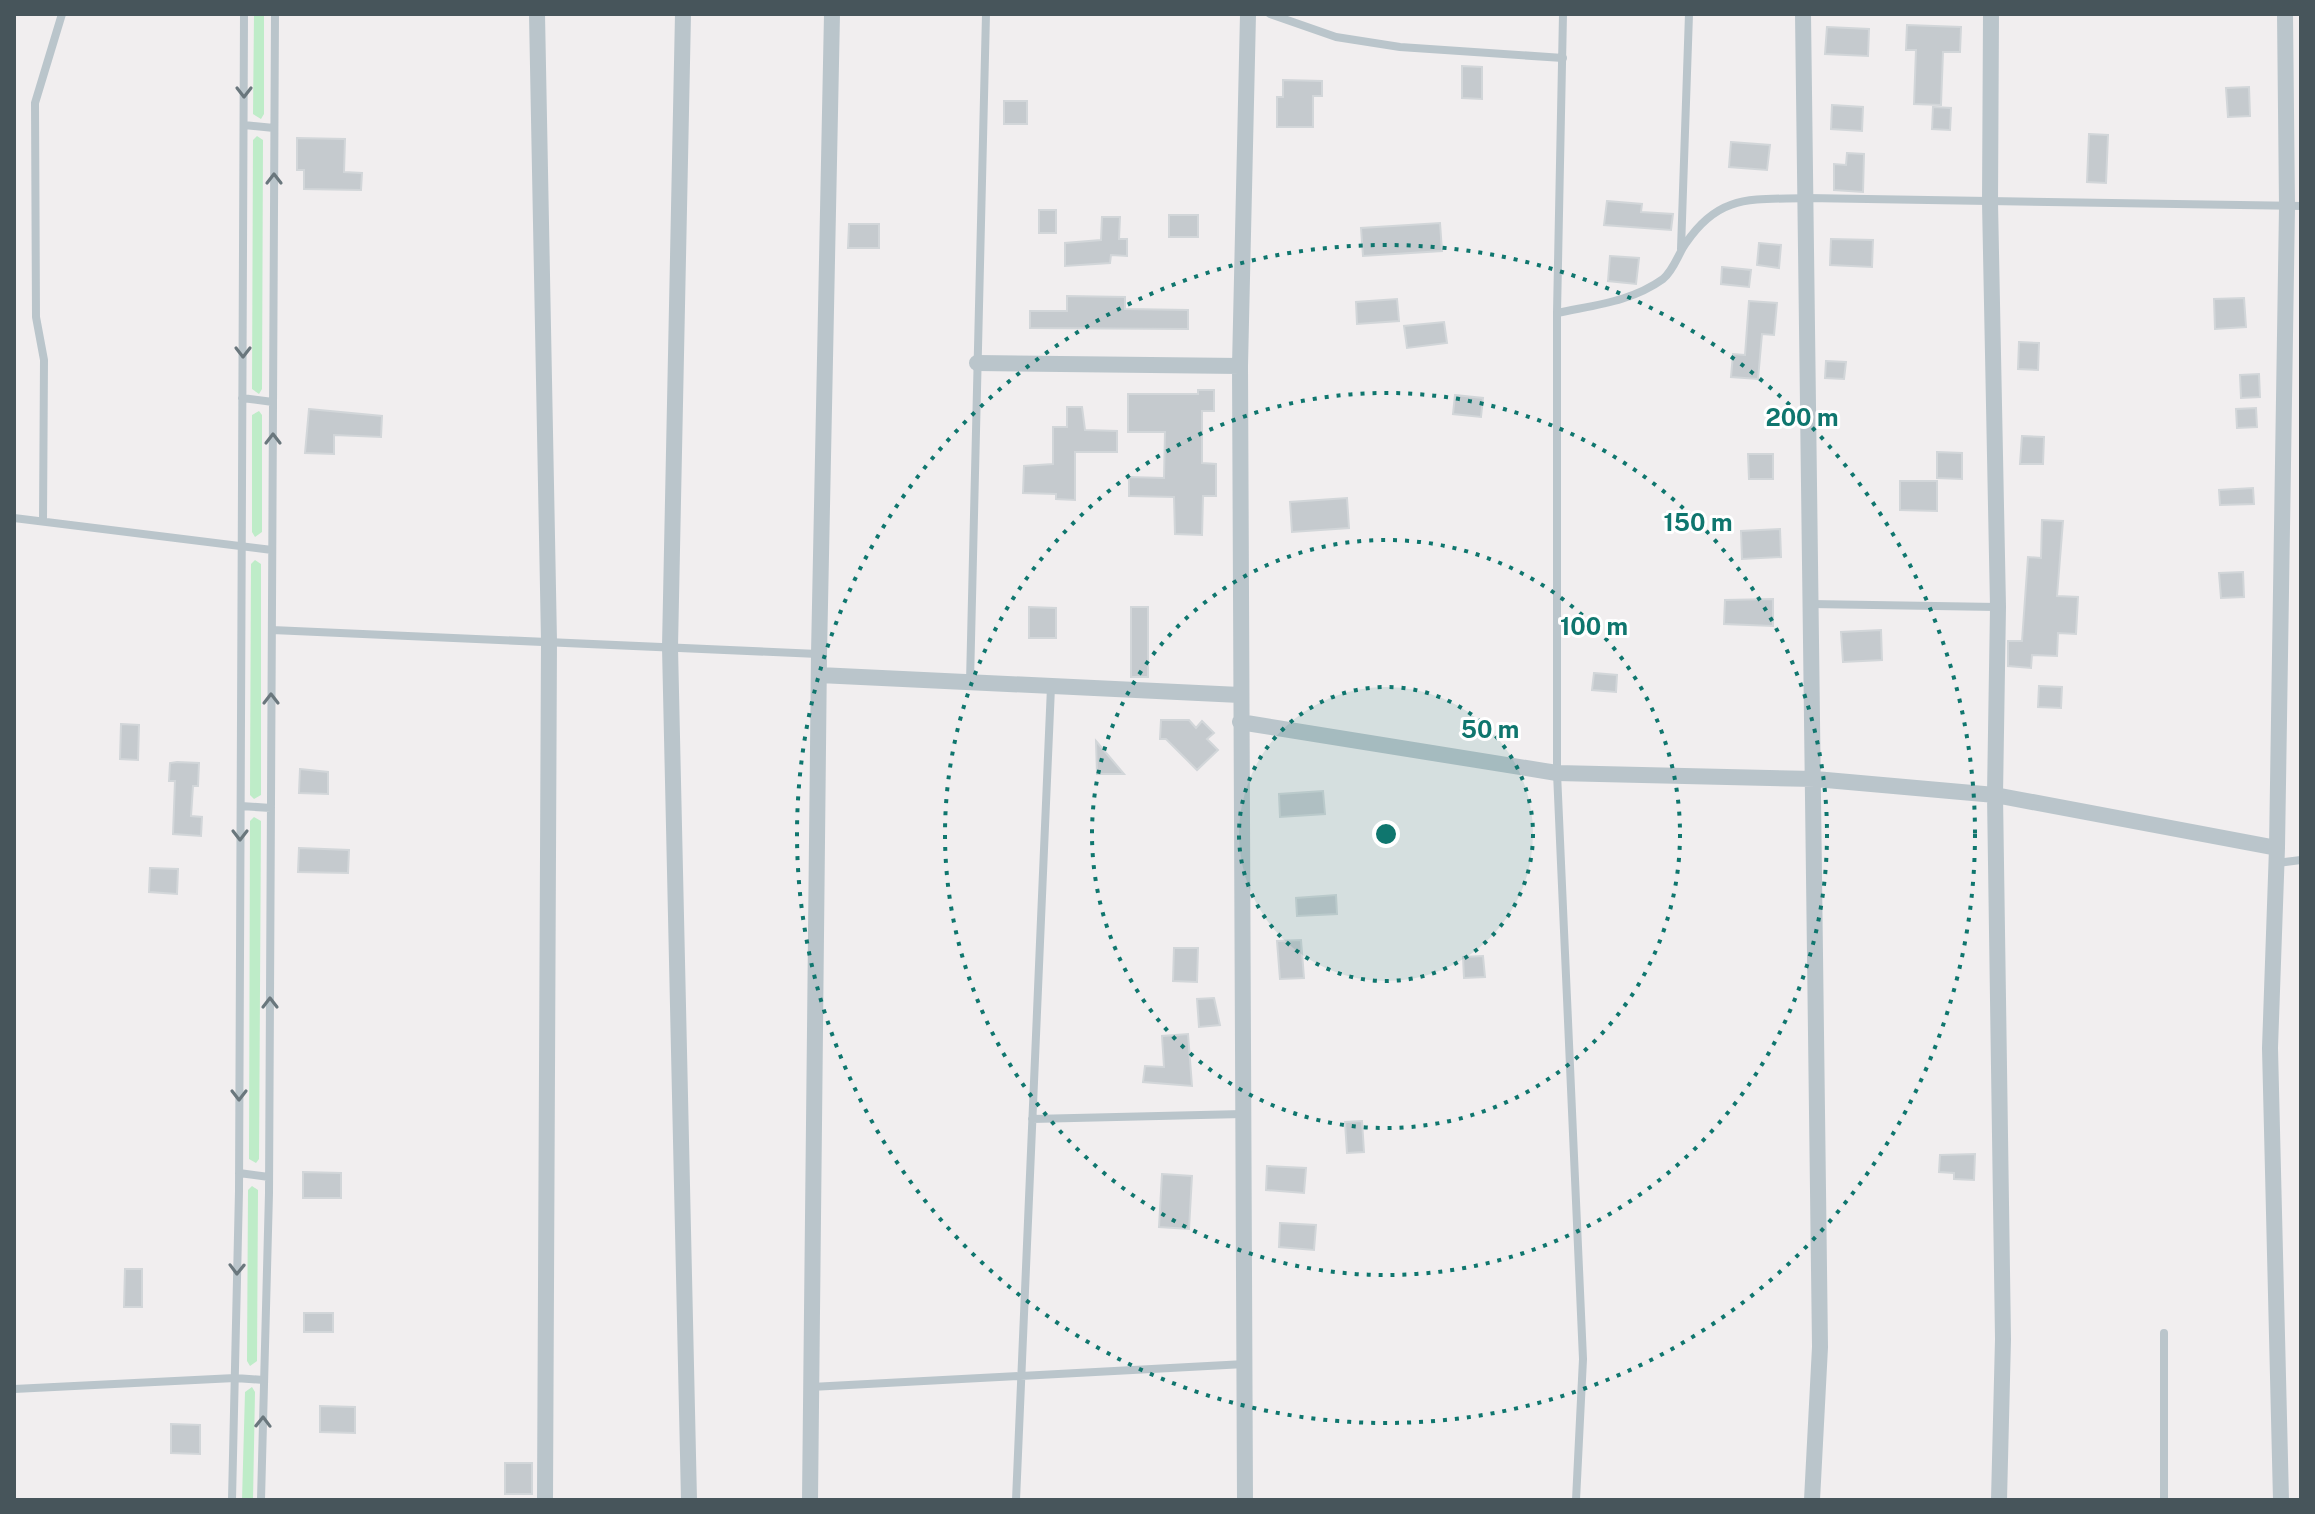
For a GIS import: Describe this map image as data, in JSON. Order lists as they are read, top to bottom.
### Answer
{
  "rings": [
    "200 m",
    "150 m",
    "100 m",
    "50 m"
  ]
}
